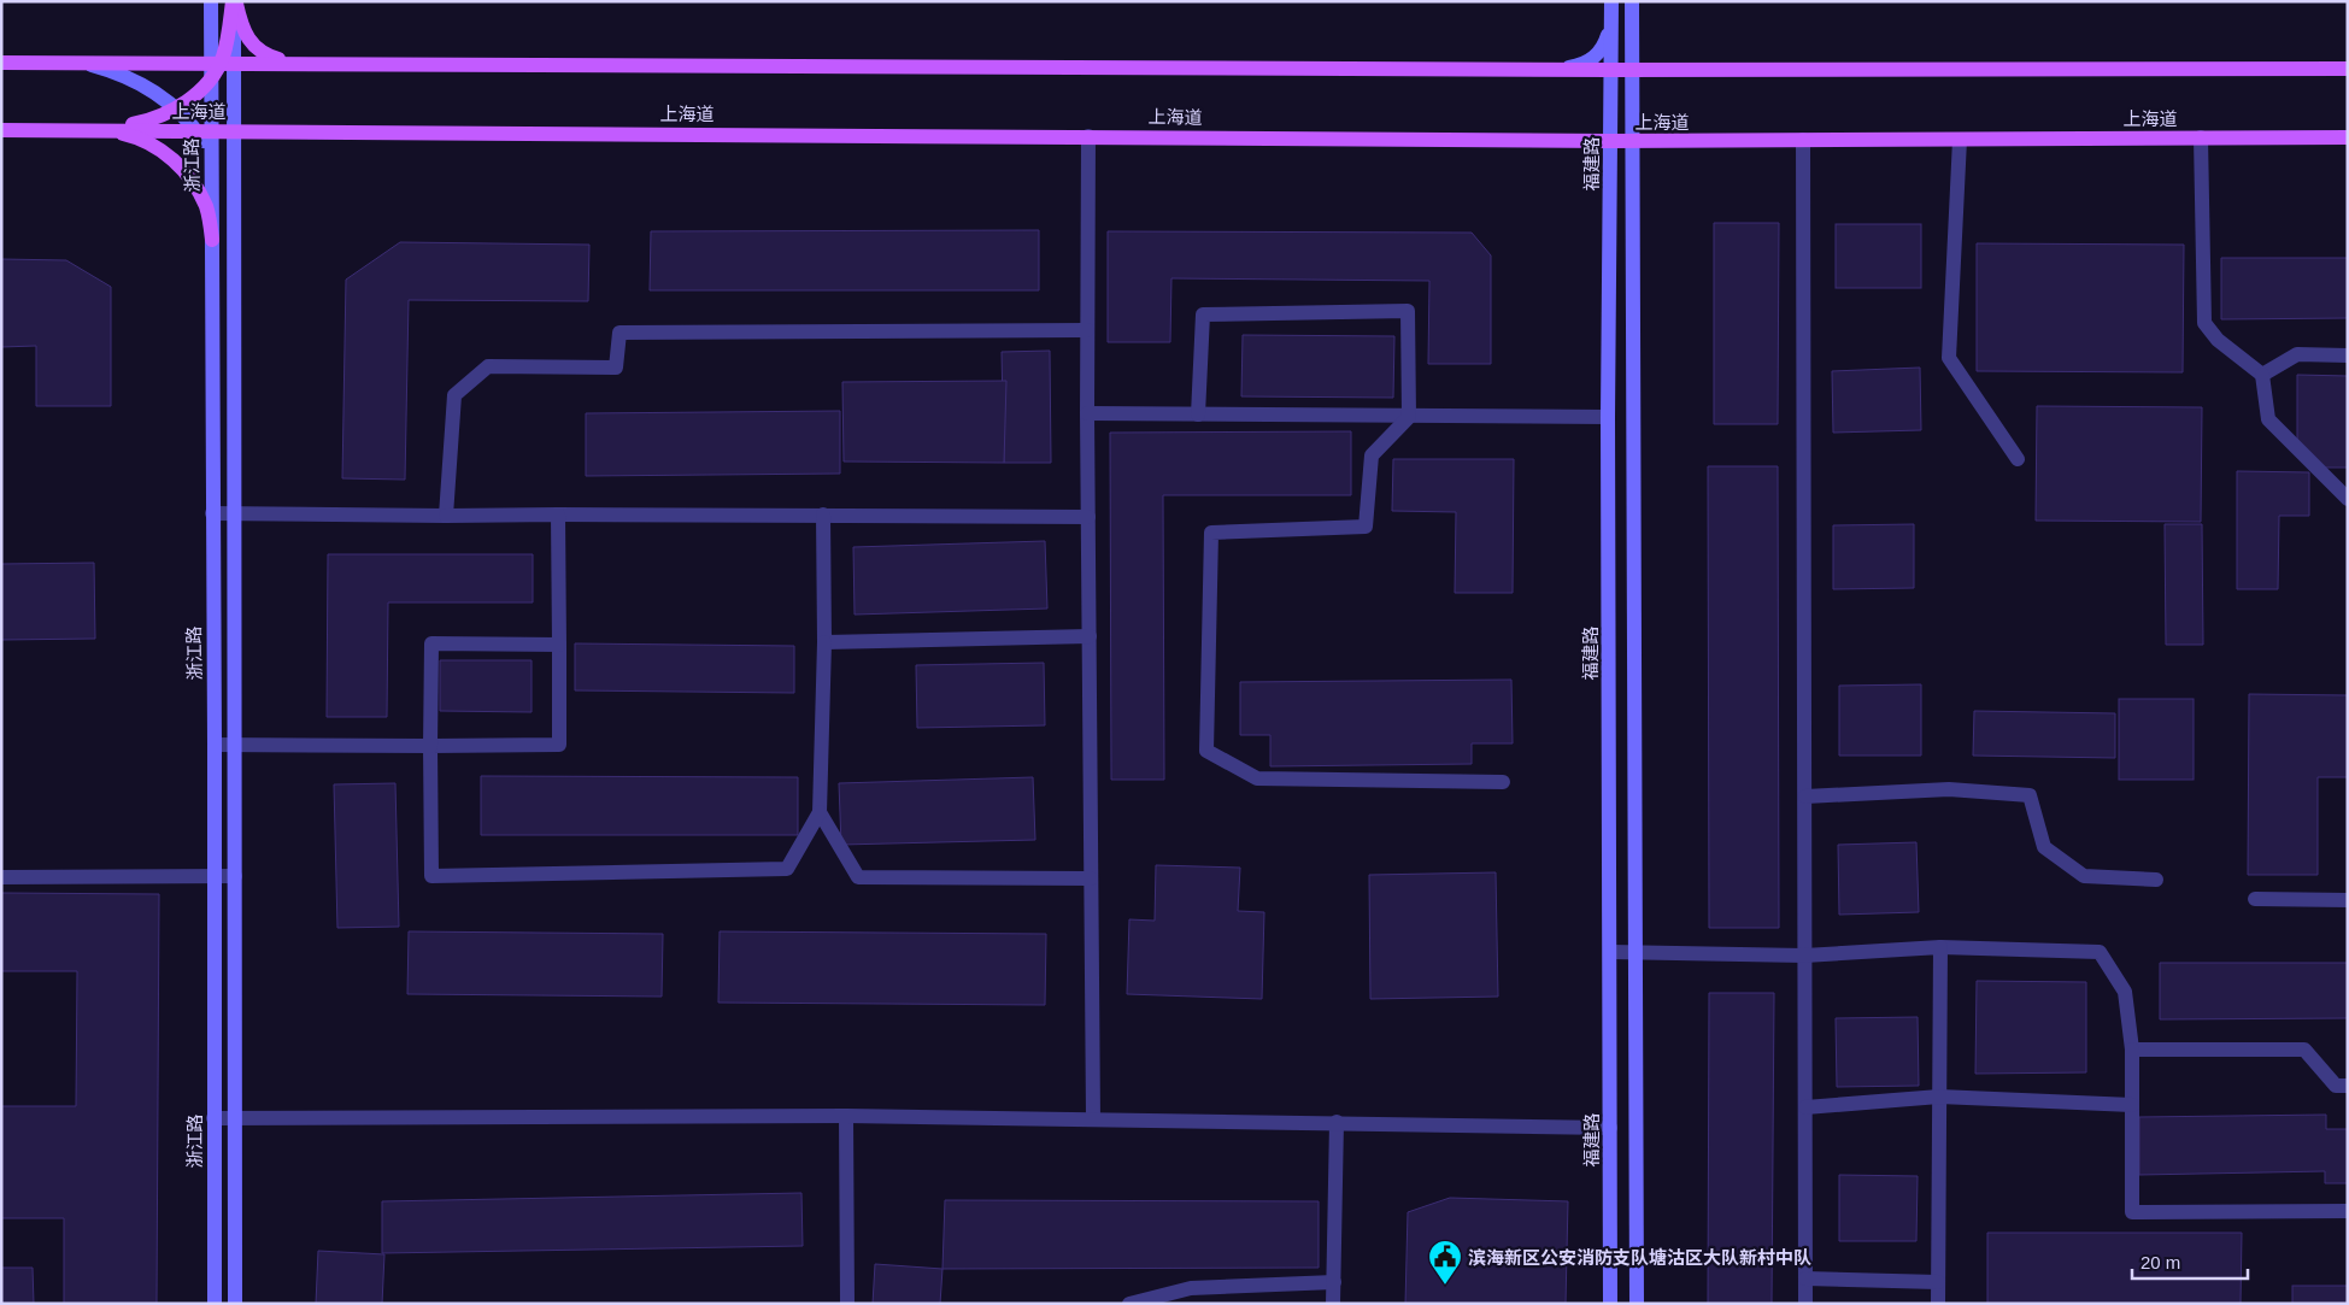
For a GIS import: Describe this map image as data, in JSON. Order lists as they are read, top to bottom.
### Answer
{
  "streets": {
    "main road": ["上海道"],
    "street": ["福建路", "浙江路"]
  },
  "crossings": [
    ["上海道", "福建路"],
    ["上海道", "浙江路"]
  ],
  "places": {
    "public building": ["滨海新区公安消防支队塘沽区大队新村中队"]
  },
  "scale_bar": "20 m"
}
